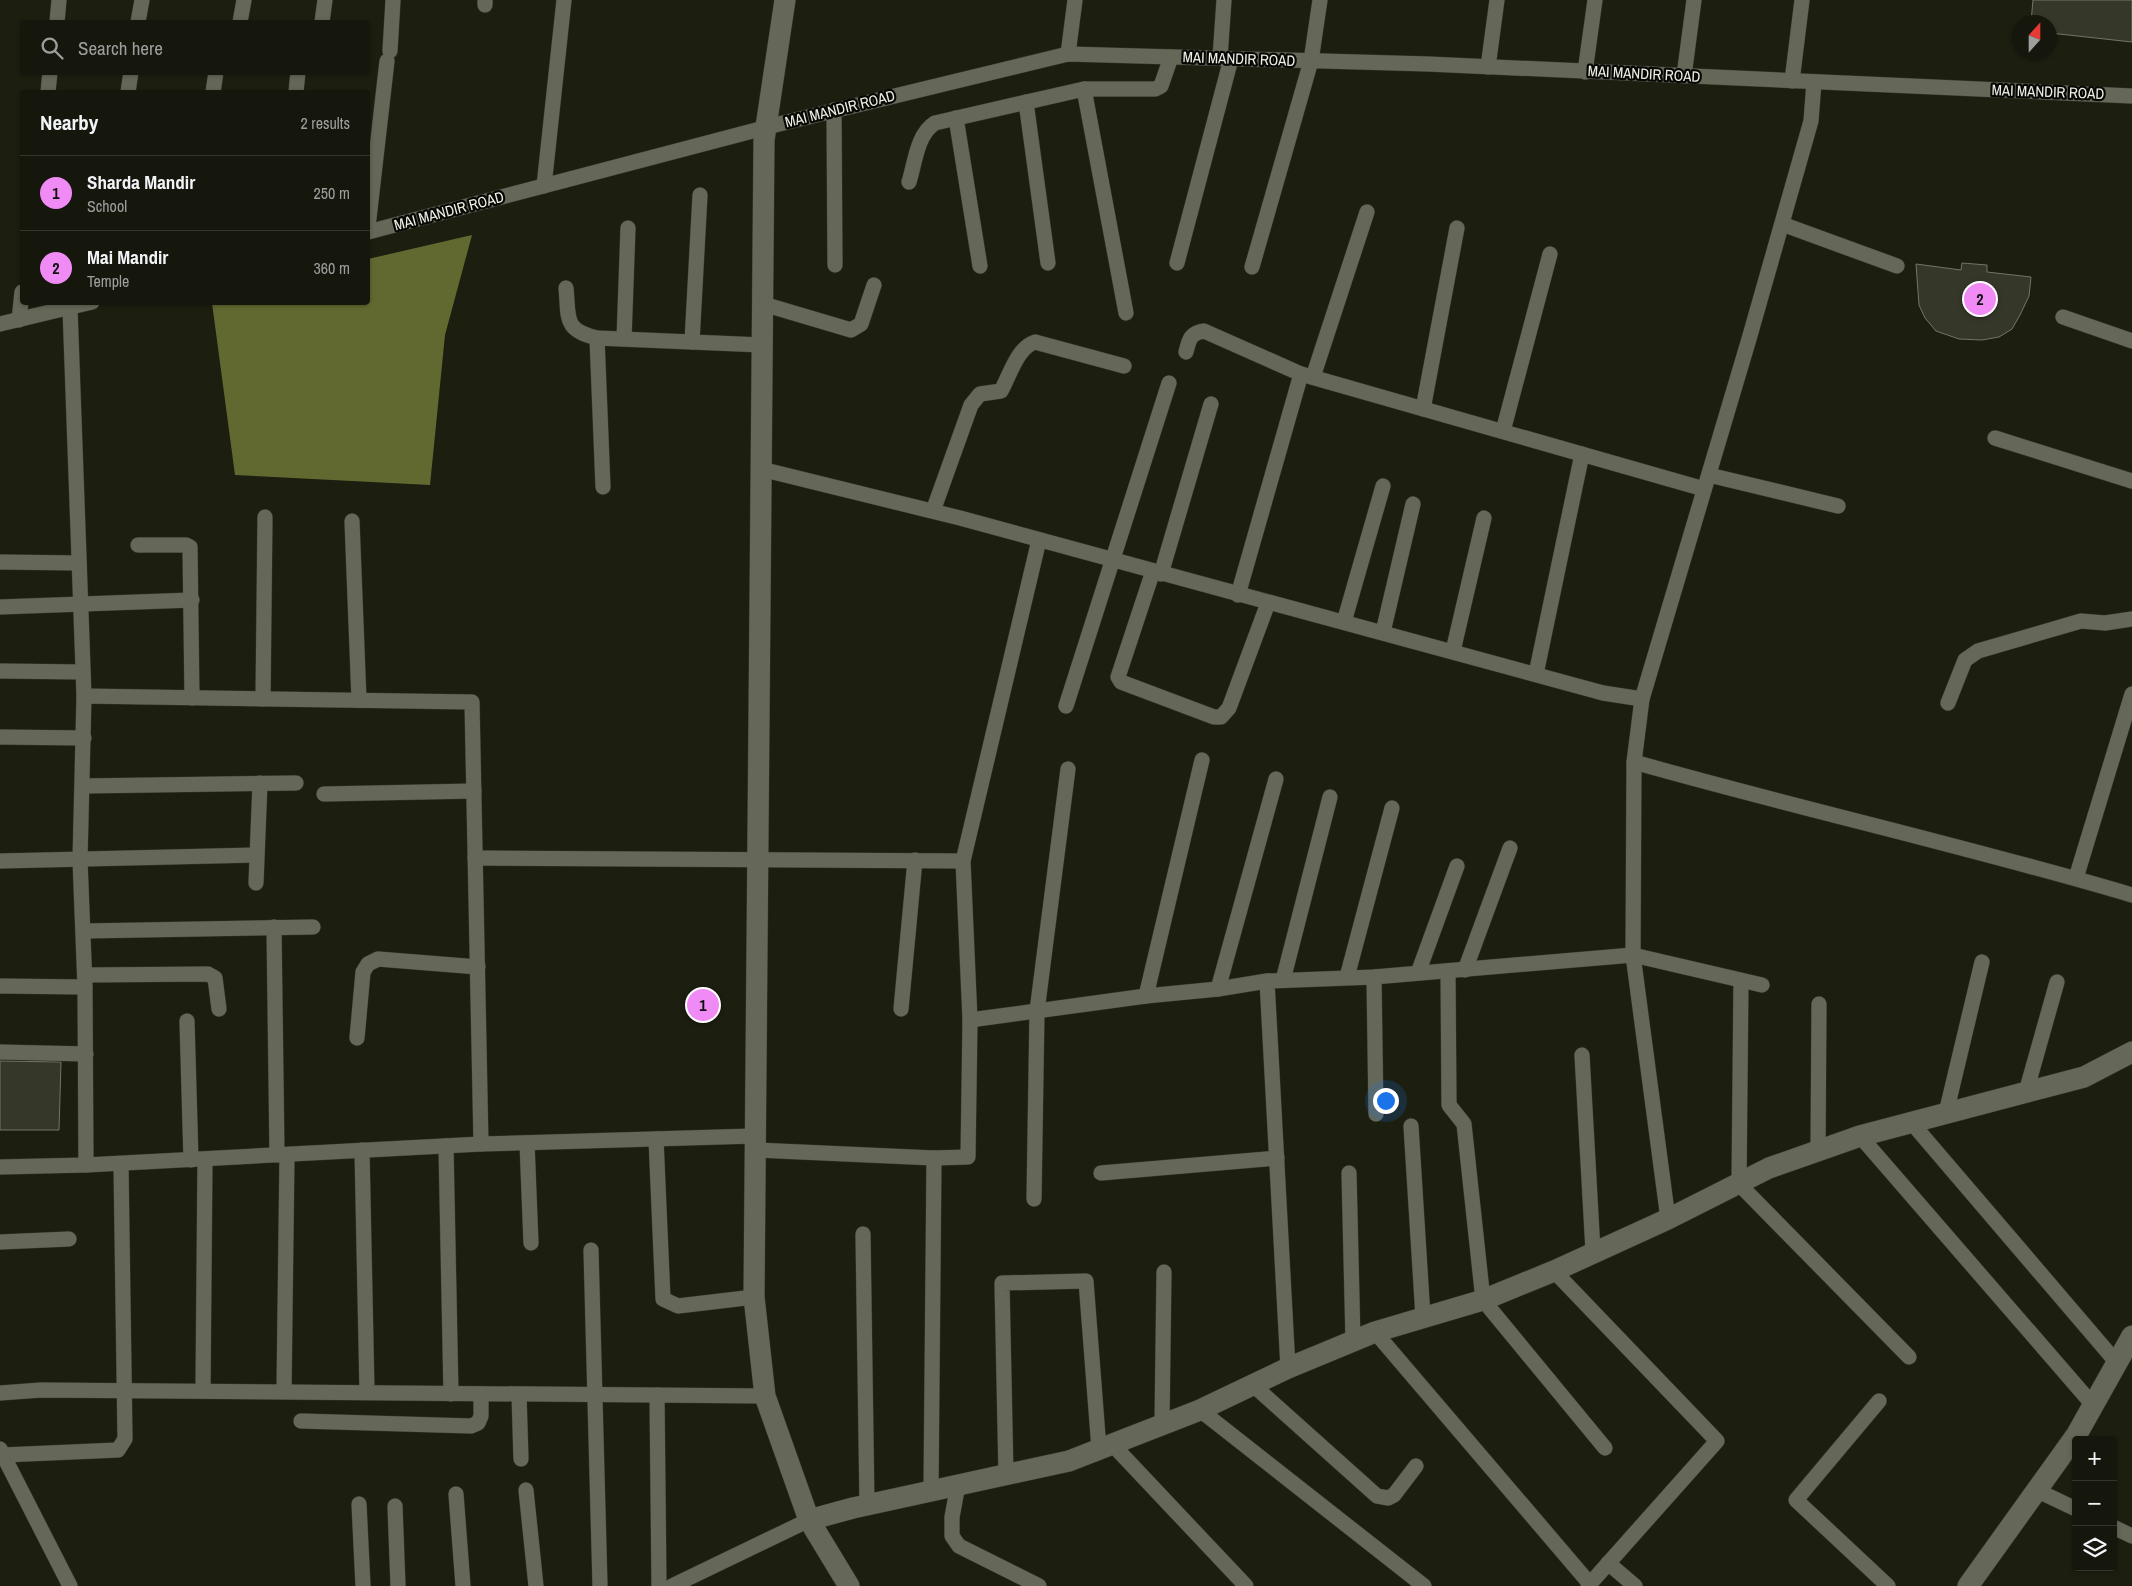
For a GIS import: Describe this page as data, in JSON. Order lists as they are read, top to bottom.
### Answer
{
  "streets": {
    "street": ["MAI MANDIR ROAD"]
  },
  "north": "top",
  "page": {
    "search": "Search here",
    "heading": ["Nearby", "2 results"],
    "list": [
      {
        "mark": "1",
        "name": "Sharda Mandir",
        "note": "School",
        "value": "250 m"
      },
      {
        "mark": "2",
        "name": "Mai Mandir",
        "note": "Temple",
        "value": "360 m"
      }
    ],
    "pins": ["2", "1"],
    "map_buttons": ["+", "−"]
  }
}
